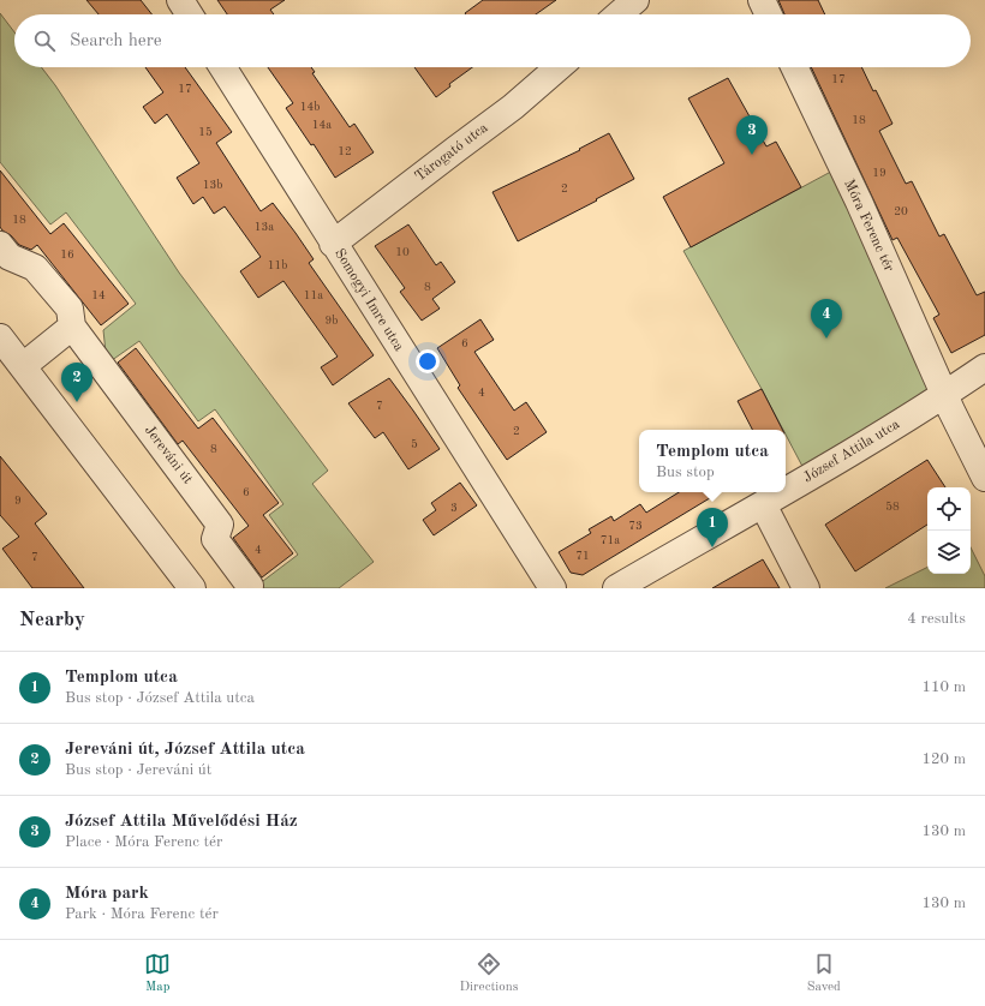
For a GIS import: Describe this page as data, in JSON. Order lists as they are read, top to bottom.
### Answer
{
  "streets": {
    "street": [
      "Tárogató utca",
      "Móra Ferenc tér",
      "Somogyi Imre utca",
      "József Attila utca",
      "Jereváni út"
    ]
  },
  "crossings": [
    ["Tárogató utca", "Somogyi Imre utca"],
    ["Móra Ferenc tér", "József Attila utca"]
  ],
  "house_numbers": [
    "17",
    "17",
    "14b",
    "18",
    "14a",
    "15",
    "12",
    "19",
    "13b",
    "2",
    "20",
    "18",
    "13a",
    "10",
    "16",
    "11b",
    "8",
    "14",
    "11a",
    "9b",
    "6",
    "4",
    "7",
    "2",
    "5",
    "8",
    "6",
    "9",
    "58",
    "3",
    "73",
    "71a",
    "4",
    "71",
    "7"
  ],
  "page": {
    "search": "Search here",
    "pins": [
      "3",
      "4",
      "2",
      "1"
    ],
    "popup": ["Templom utca", "Bus stop"],
    "heading": ["Nearby", "4 results"],
    "list": [
      {
        "mark": "1",
        "name": "Templom utca",
        "note": "Bus stop · József Attila utca",
        "value": "110 m"
      },
      {
        "mark": "2",
        "name": "Jereváni út, József Attila utca",
        "note": "Bus stop · Jereváni út",
        "value": "120 m"
      },
      {
        "mark": "3",
        "name": "József Attila Művelődési Ház",
        "note": "Place · Móra Ferenc tér",
        "value": "130 m"
      },
      {
        "mark": "4",
        "name": "Móra park",
        "note": "Park · Móra Ferenc tér",
        "value": "130 m"
      }
    ],
    "nav": ["Map", "Directions", "Saved"]
  }
}
